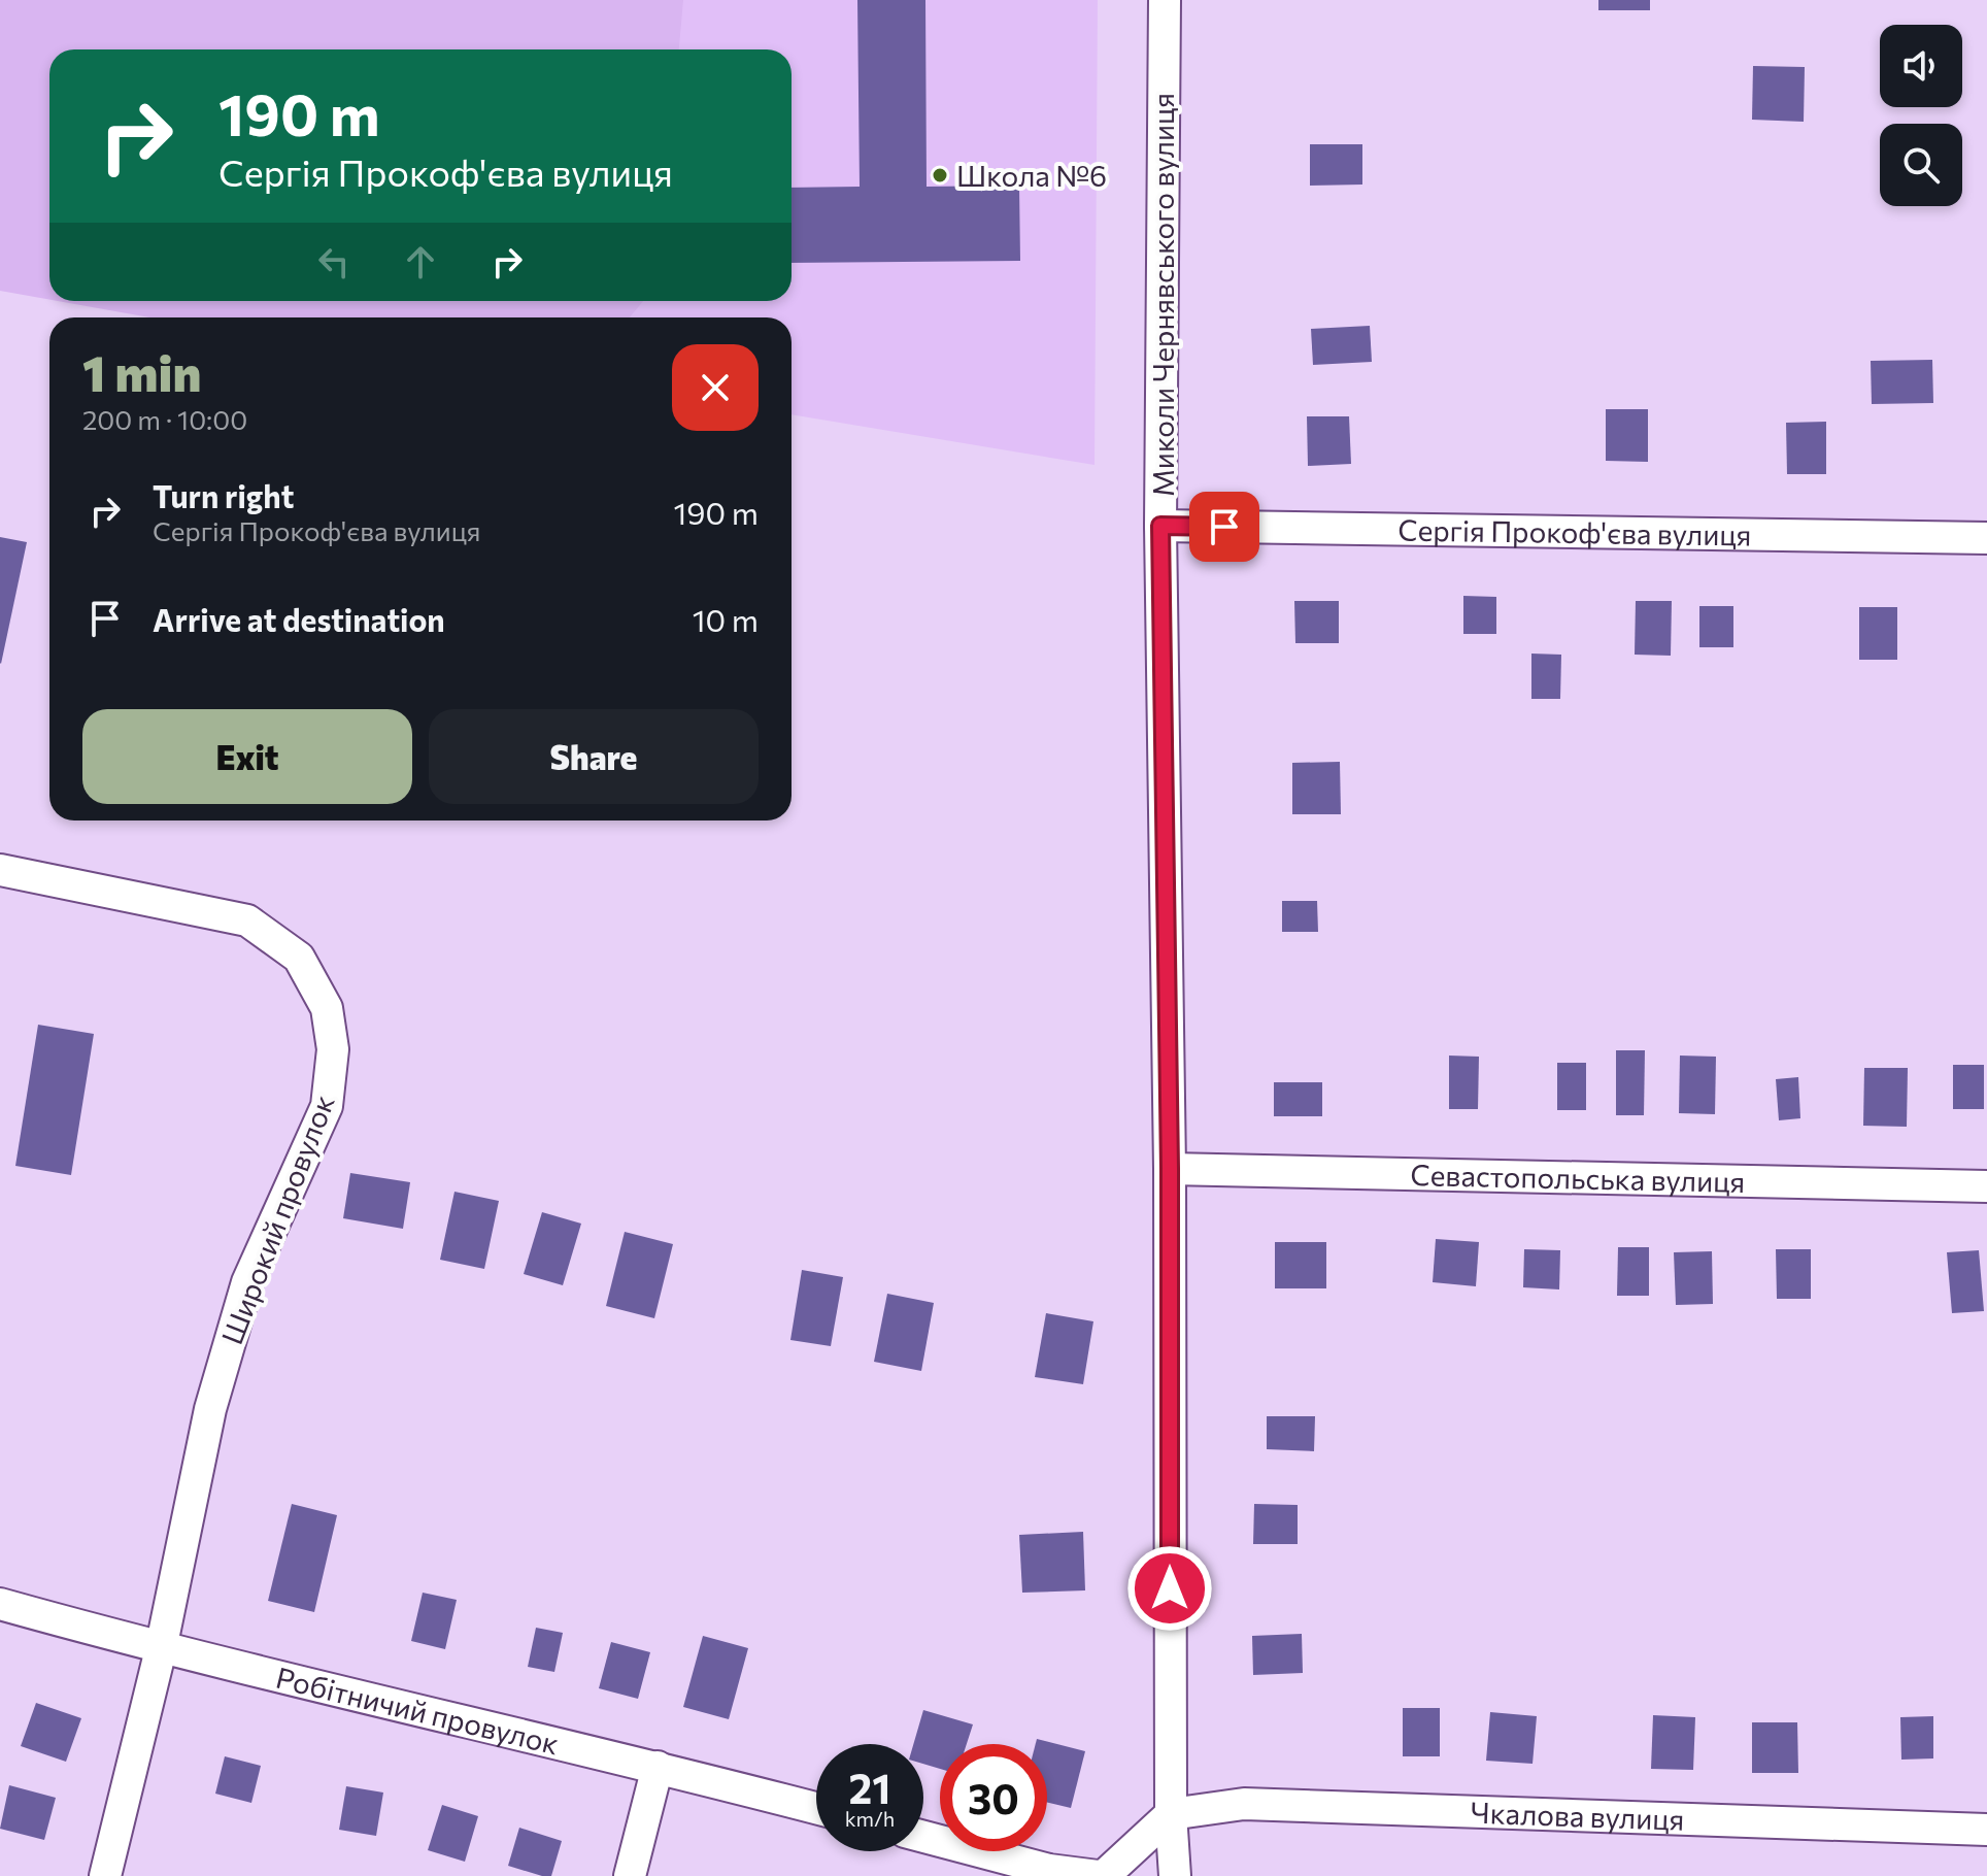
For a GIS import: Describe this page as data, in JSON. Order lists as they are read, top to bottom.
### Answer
{
  "streets": {
    "street": [
      "Миколи Чернявського вулиця",
      "Сергія Прокоф'єва вулиця",
      "Севастопольська вулиця",
      "Широкий провулок",
      "Робітничий провулок",
      "Чкалова вулиця"
    ]
  },
  "crossings": [
    ["Миколи Чернявського вулиця", "Сергія Прокоф'єва вулиця"],
    ["Миколи Чернявського вулиця", "Севастопольська вулиця"],
    ["Миколи Чернявського вулиця", "Чкалова вулиця"],
    ["Широкий провулок", "Робітничий провулок"]
  ],
  "places": ["Школа №6"],
  "page": {
    "turn": ["190 m", "Сергія Прокоф'єва вулиця"],
    "heading": ["1 min", "200 m · 10:00"],
    "list": [
      {
        "name": "Turn right",
        "note": "Сергія Прокоф'єва вулиця",
        "value": "190 m"
      },
      {
        "name": "Arrive at destination",
        "value": "10 m"
      }
    ],
    "buttons": ["Exit", "Share"],
    "speed": "21 km/h",
    "limit": "30"
  }
}
